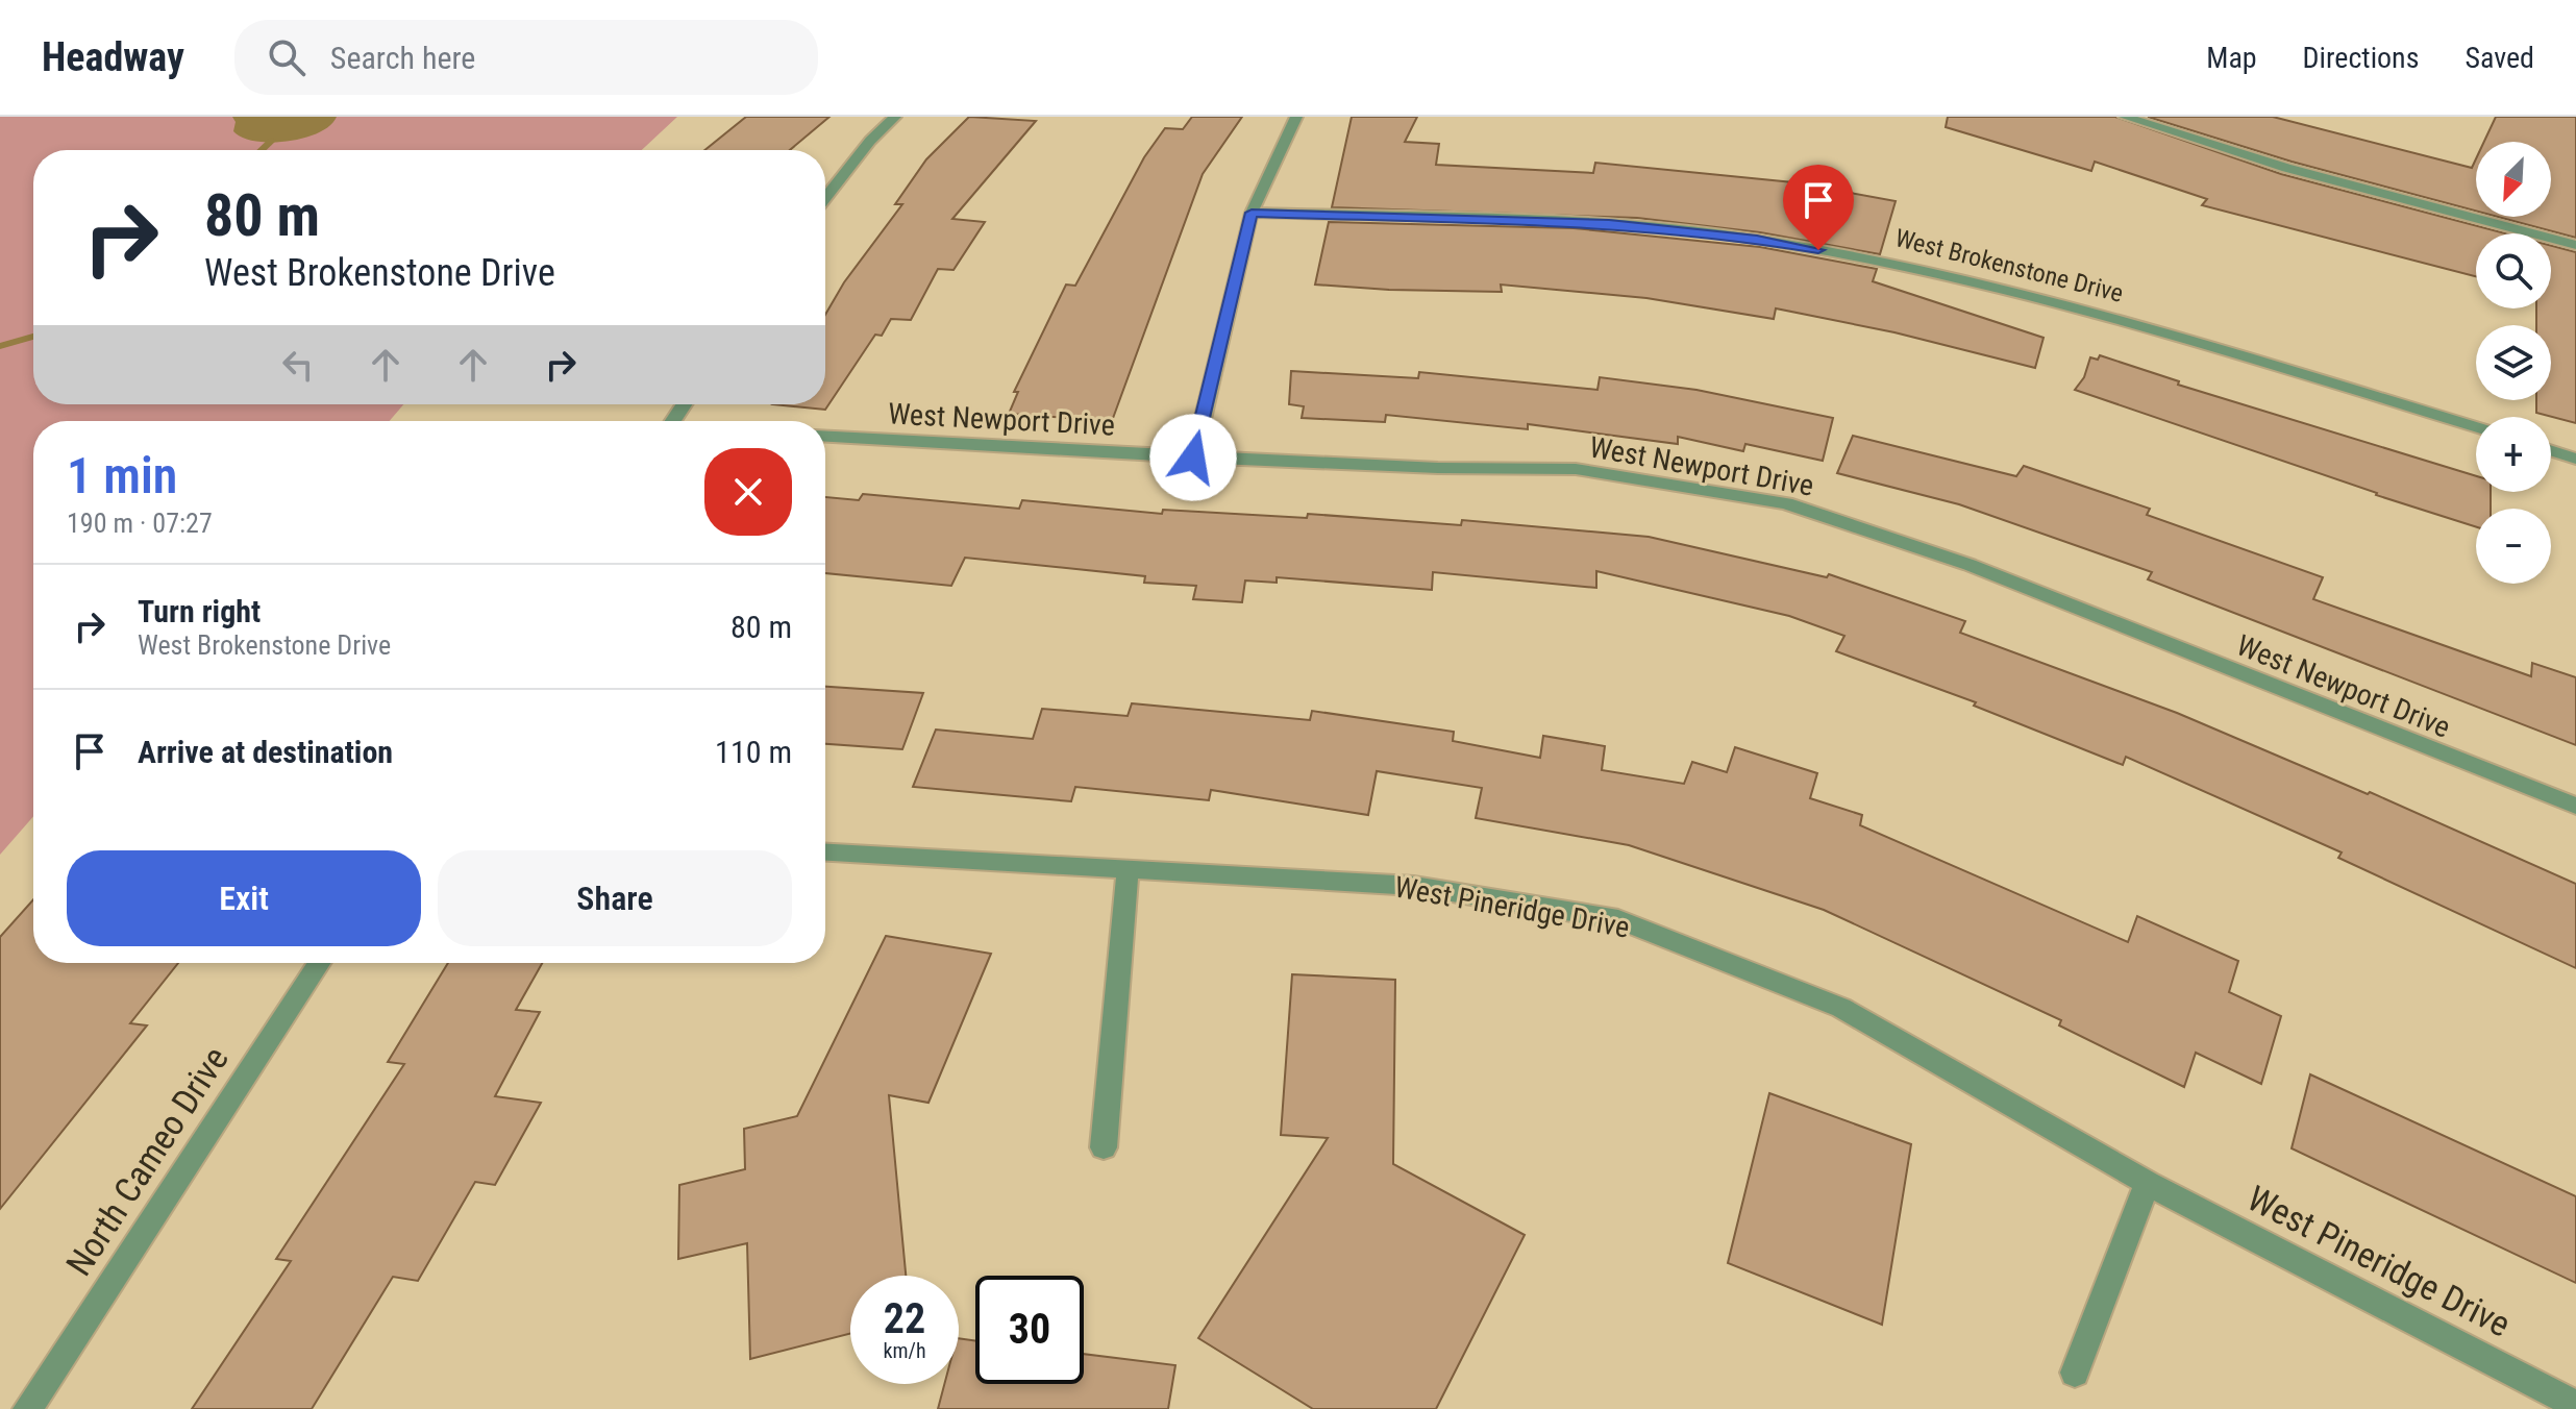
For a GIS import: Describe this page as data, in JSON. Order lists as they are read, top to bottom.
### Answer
{
  "streets": {
    "street": [
      "West Brokenstone Drive",
      "West Newport Drive",
      "West Pineridge Drive",
      "North Cameo Drive"
    ]
  },
  "north": "bottom left",
  "page": {
    "header": "Headway",
    "search": "Search here",
    "nav": ["Map", "Directions", "Saved"],
    "map_buttons": ["+", "−"],
    "turn": ["80 m", "West Brokenstone Drive"],
    "heading": ["1 min", "190 m · 07:27"],
    "list": [
      {
        "name": "Turn right",
        "note": "West Brokenstone Drive",
        "value": "80 m"
      },
      {
        "name": "Arrive at destination",
        "value": "110 m"
      }
    ],
    "buttons": ["Exit", "Share"],
    "speed": "22 km/h",
    "limit": "30"
  }
}
